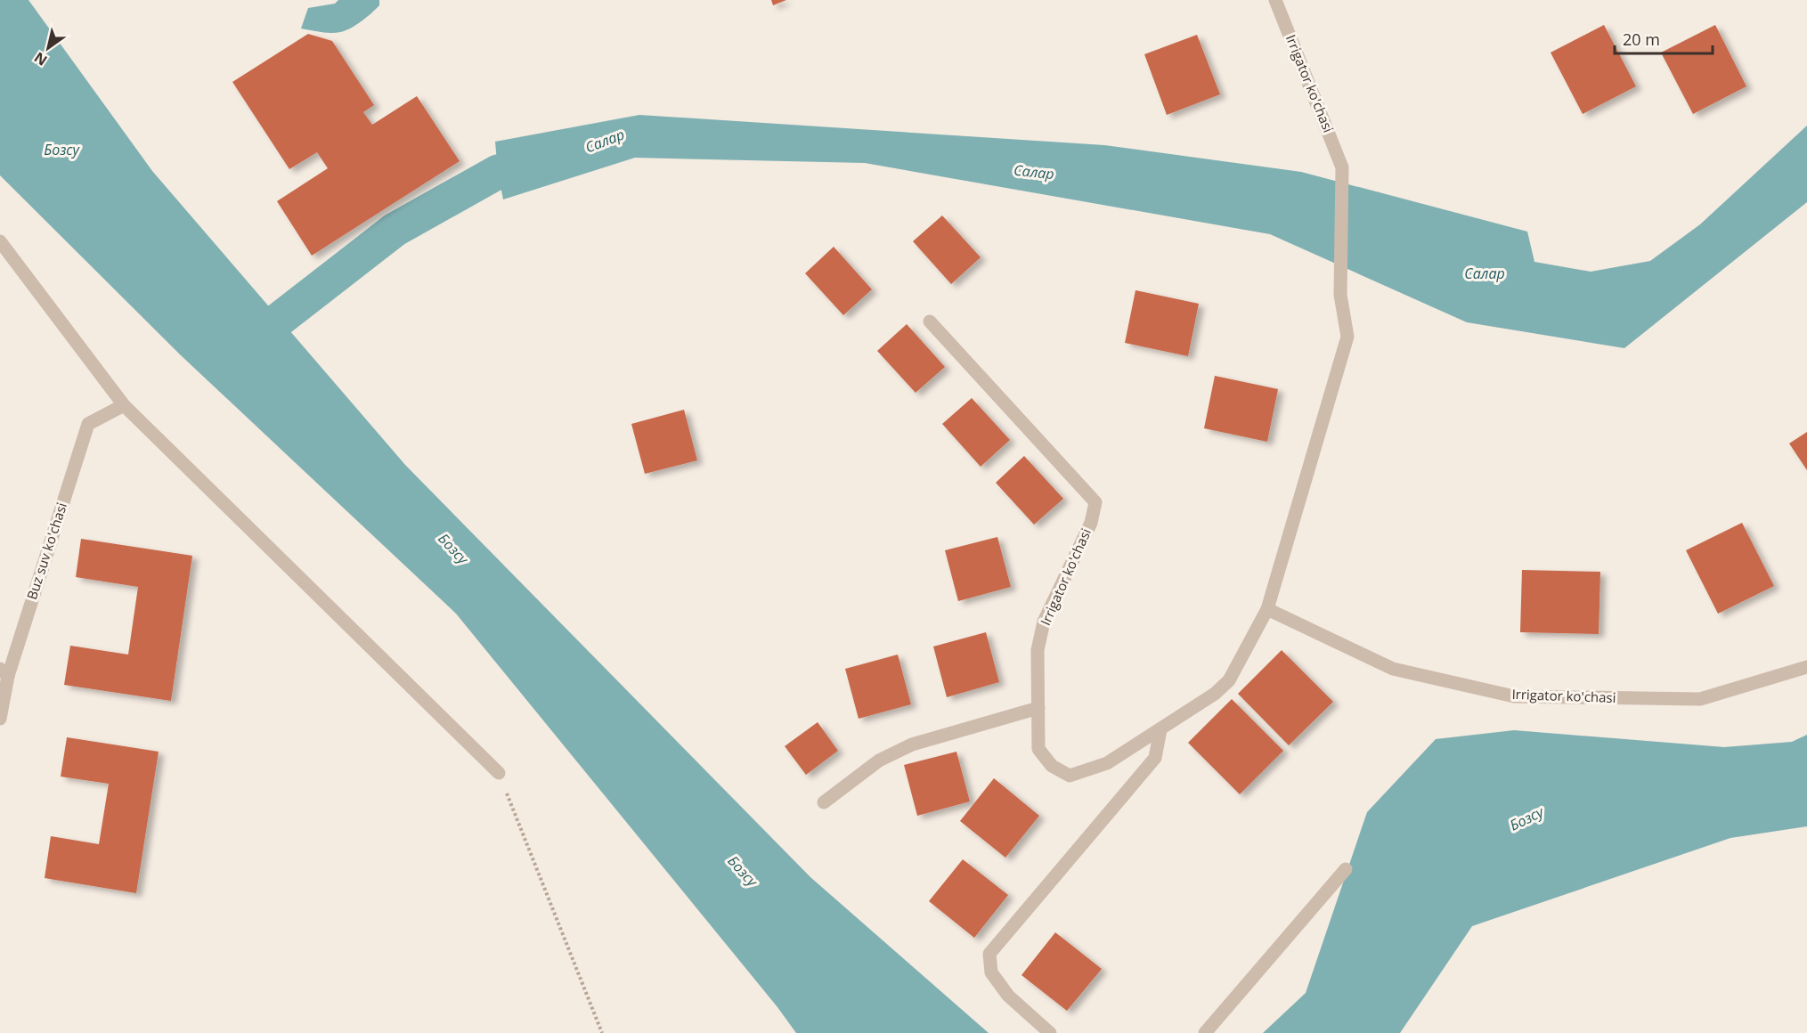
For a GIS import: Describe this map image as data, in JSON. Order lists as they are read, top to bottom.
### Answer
{
  "streets": {
    "street": ["Irrigator ko'chasi", "Buz suv ko'chasi"]
  },
  "water": ["Салар", "Бозсу"],
  "scale_bar": "20 m",
  "north": "bottom left"
}
